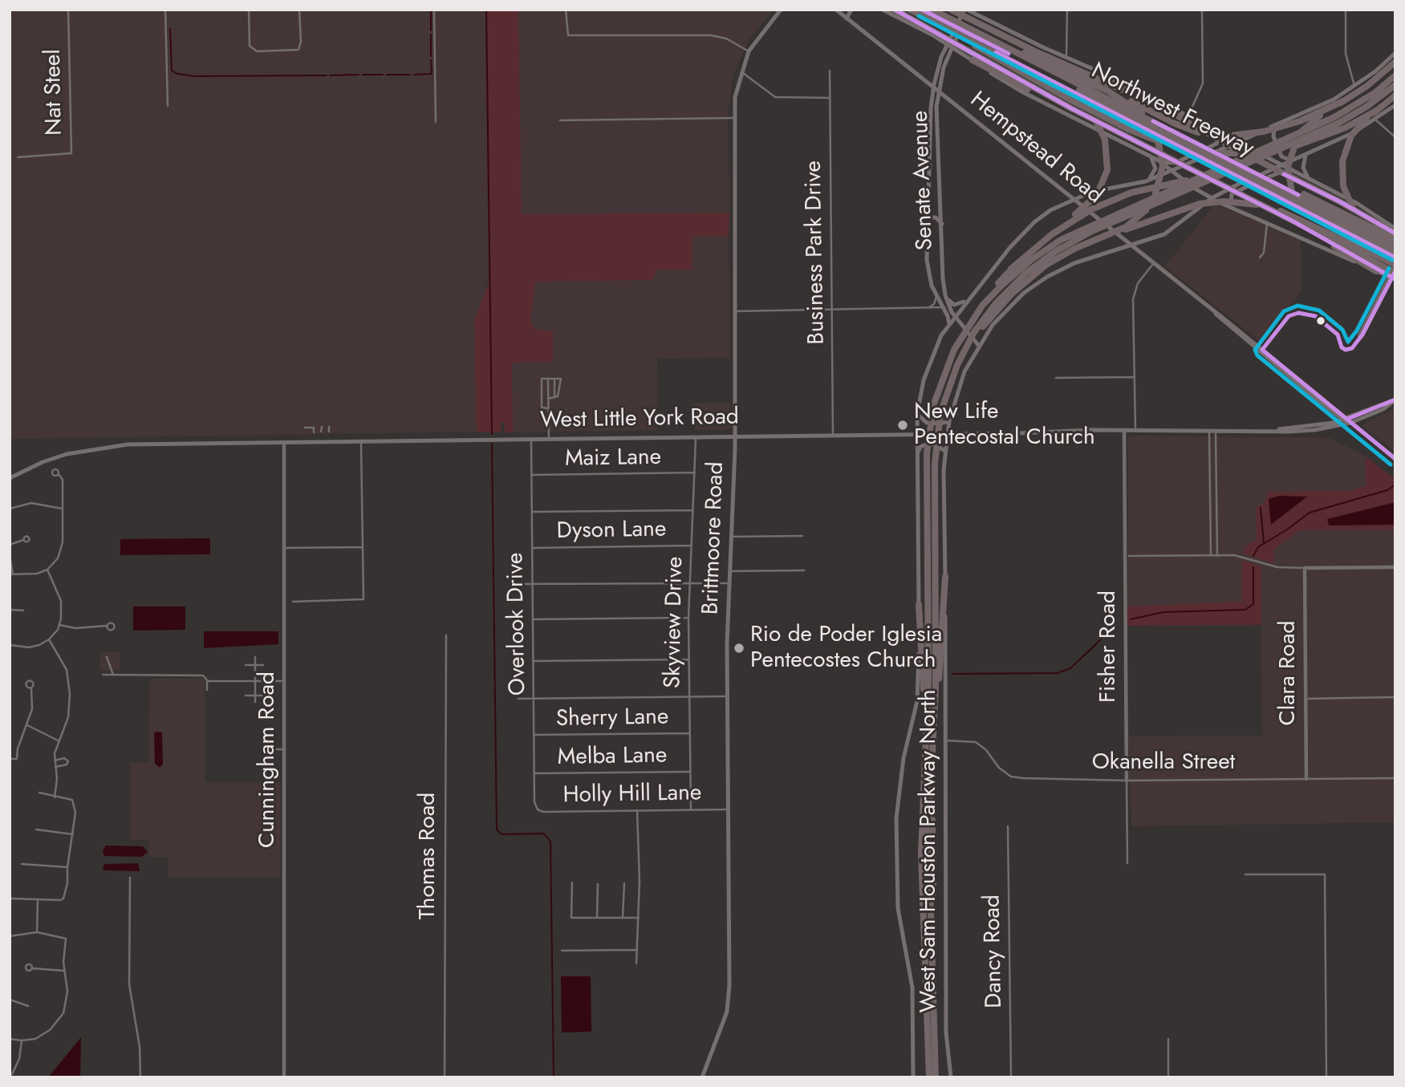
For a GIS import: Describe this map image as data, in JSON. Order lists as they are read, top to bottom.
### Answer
{
  "streets": {
    "highway": ["Northwest Freeway"],
    "main road": [
      "Hempstead Road",
      "Senate Avenue",
      "West Little York Road",
      "Brittmoore Road",
      "West Sam Houston Parkway North"
    ],
    "street": [
      "Nat Steel",
      "Business Park Drive",
      "Maiz Lane",
      "Dyson Lane",
      "Skyview Drive",
      "Overlook Drive",
      "Fisher Road",
      "Clara Road",
      "Sherry Lane",
      "Melba Lane",
      "Cunningham Road",
      "Okanella Street",
      "Holly Hill Lane",
      "Thomas Road",
      "Dancy Road"
    ]
  },
  "crossings": [
    ["Hempstead Road", "West Little York Road"],
    ["Senate Avenue", "West Sam Houston Parkway North"],
    ["Business Park Drive", "West Little York Road"],
    ["West Little York Road", "Brittmoore Road"],
    ["West Little York Road", "Skyview Drive"],
    ["West Little York Road", "Overlook Drive"],
    ["West Little York Road", "Fisher Road"],
    ["West Little York Road", "Cunningham Road"],
    ["West Little York Road", "West Sam Houston Parkway North"],
    ["Maiz Lane", "Skyview Drive"],
    ["Maiz Lane", "Overlook Drive"],
    ["Dyson Lane", "Skyview Drive"],
    ["Dyson Lane", "Overlook Drive"],
    ["Brittmoore Road", "Holly Hill Lane"],
    ["Skyview Drive", "Sherry Lane"],
    ["Skyview Drive", "Melba Lane"],
    ["Skyview Drive", "Holly Hill Lane"],
    ["Overlook Drive", "Sherry Lane"],
    ["Overlook Drive", "Melba Lane"],
    ["Overlook Drive", "Holly Hill Lane"],
    ["Fisher Road", "Okanella Street"],
    ["Clara Road", "Okanella Street"],
    ["Okanella Street", "West Sam Houston Parkway North"]
  ],
  "places": ["New Life Pentecostal Church", "Rio de Poder Iglesia Pentecostes Church"]
}
